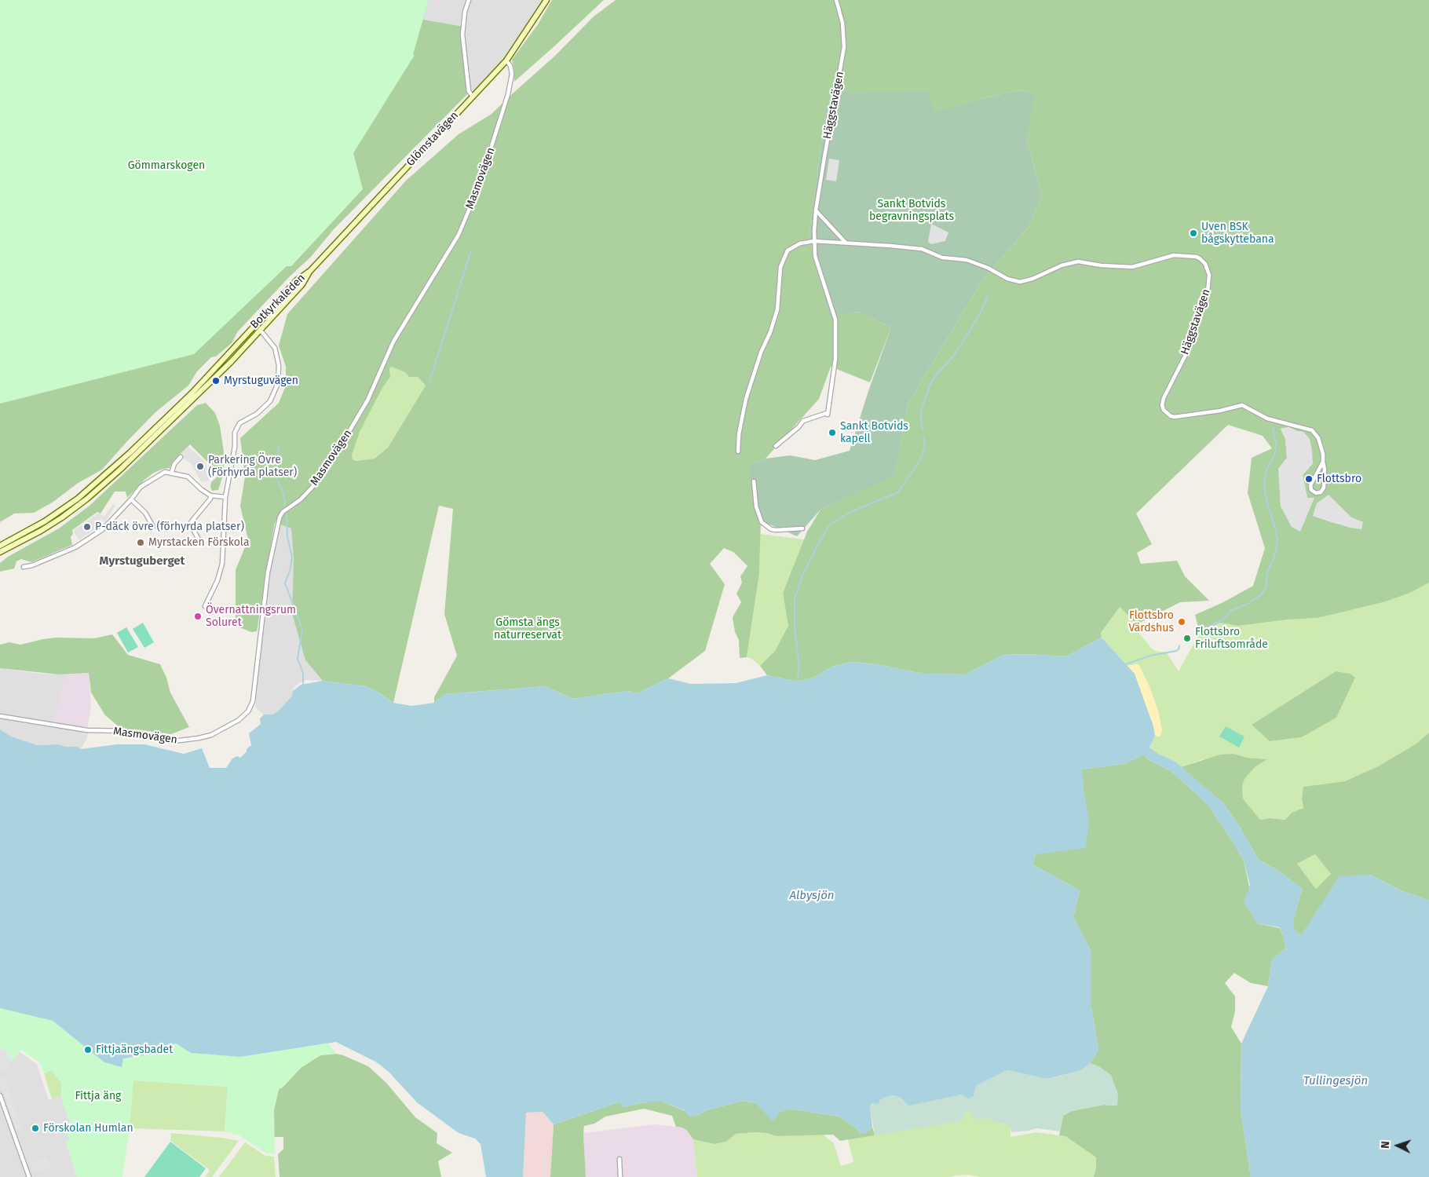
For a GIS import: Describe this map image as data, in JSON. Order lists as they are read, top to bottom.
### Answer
{
  "streets": {
    "main road": ["Glömstavägen", "Botkyrkaleden"],
    "street": ["Häggstavägen", "Masmovägen"]
  },
  "crossings": [
    ["Glömstavägen", "Masmovägen"],
    ["Glömstavägen", "Botkyrkaleden"]
  ],
  "districts": ["Myrstuguberget"],
  "water": ["Albysjön", "Tullingesjön"],
  "parks": [
    "Gömmarskogen",
    "Sankt Botvids begravningsplats",
    "Gömsta ängs naturreservat",
    "Fittja äng"
  ],
  "places": [
    "Uven BSK bågskyttebana",
    "Myrstuguvägen",
    "Sankt Botvids kapell",
    "Parkering Övre (Förhyrda platser)",
    "Flottsbro",
    "P-däck övre (förhyrda platser)",
    "Myrstacken Förskola",
    "Övernattningsrum Soluret",
    "Flottsbro Värdshus",
    "Flottsbro Friluftsområde",
    "Fittjaängsbadet",
    "Förskolan Humlan"
  ],
  "north": "left"
}
